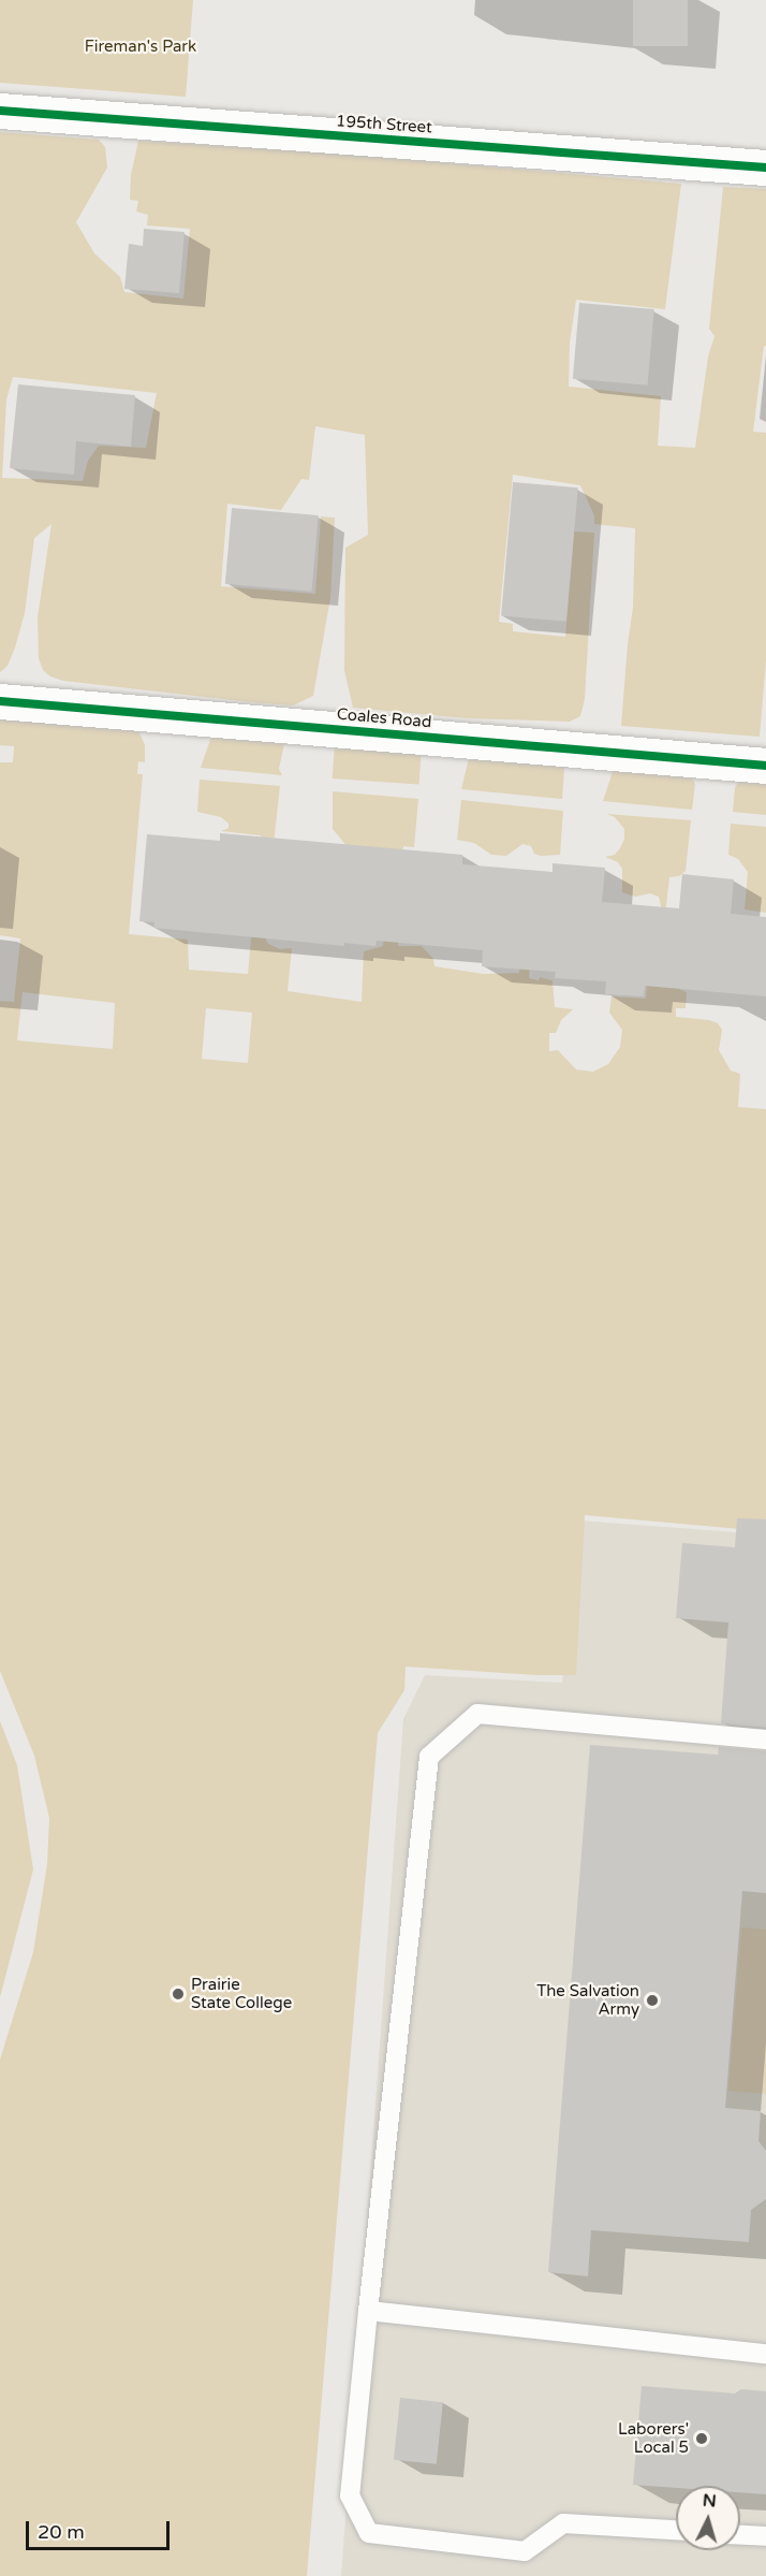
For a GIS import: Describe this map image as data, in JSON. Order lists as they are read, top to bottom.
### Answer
{
  "streets": {
    "street": ["195th Street", "Coales Road"]
  },
  "parks": ["Fireman's Park"],
  "places": ["Prairie State College", "The Salvation Army", "Laborers' Local 5"],
  "scale_bar": "20 m",
  "north": "top"
}
